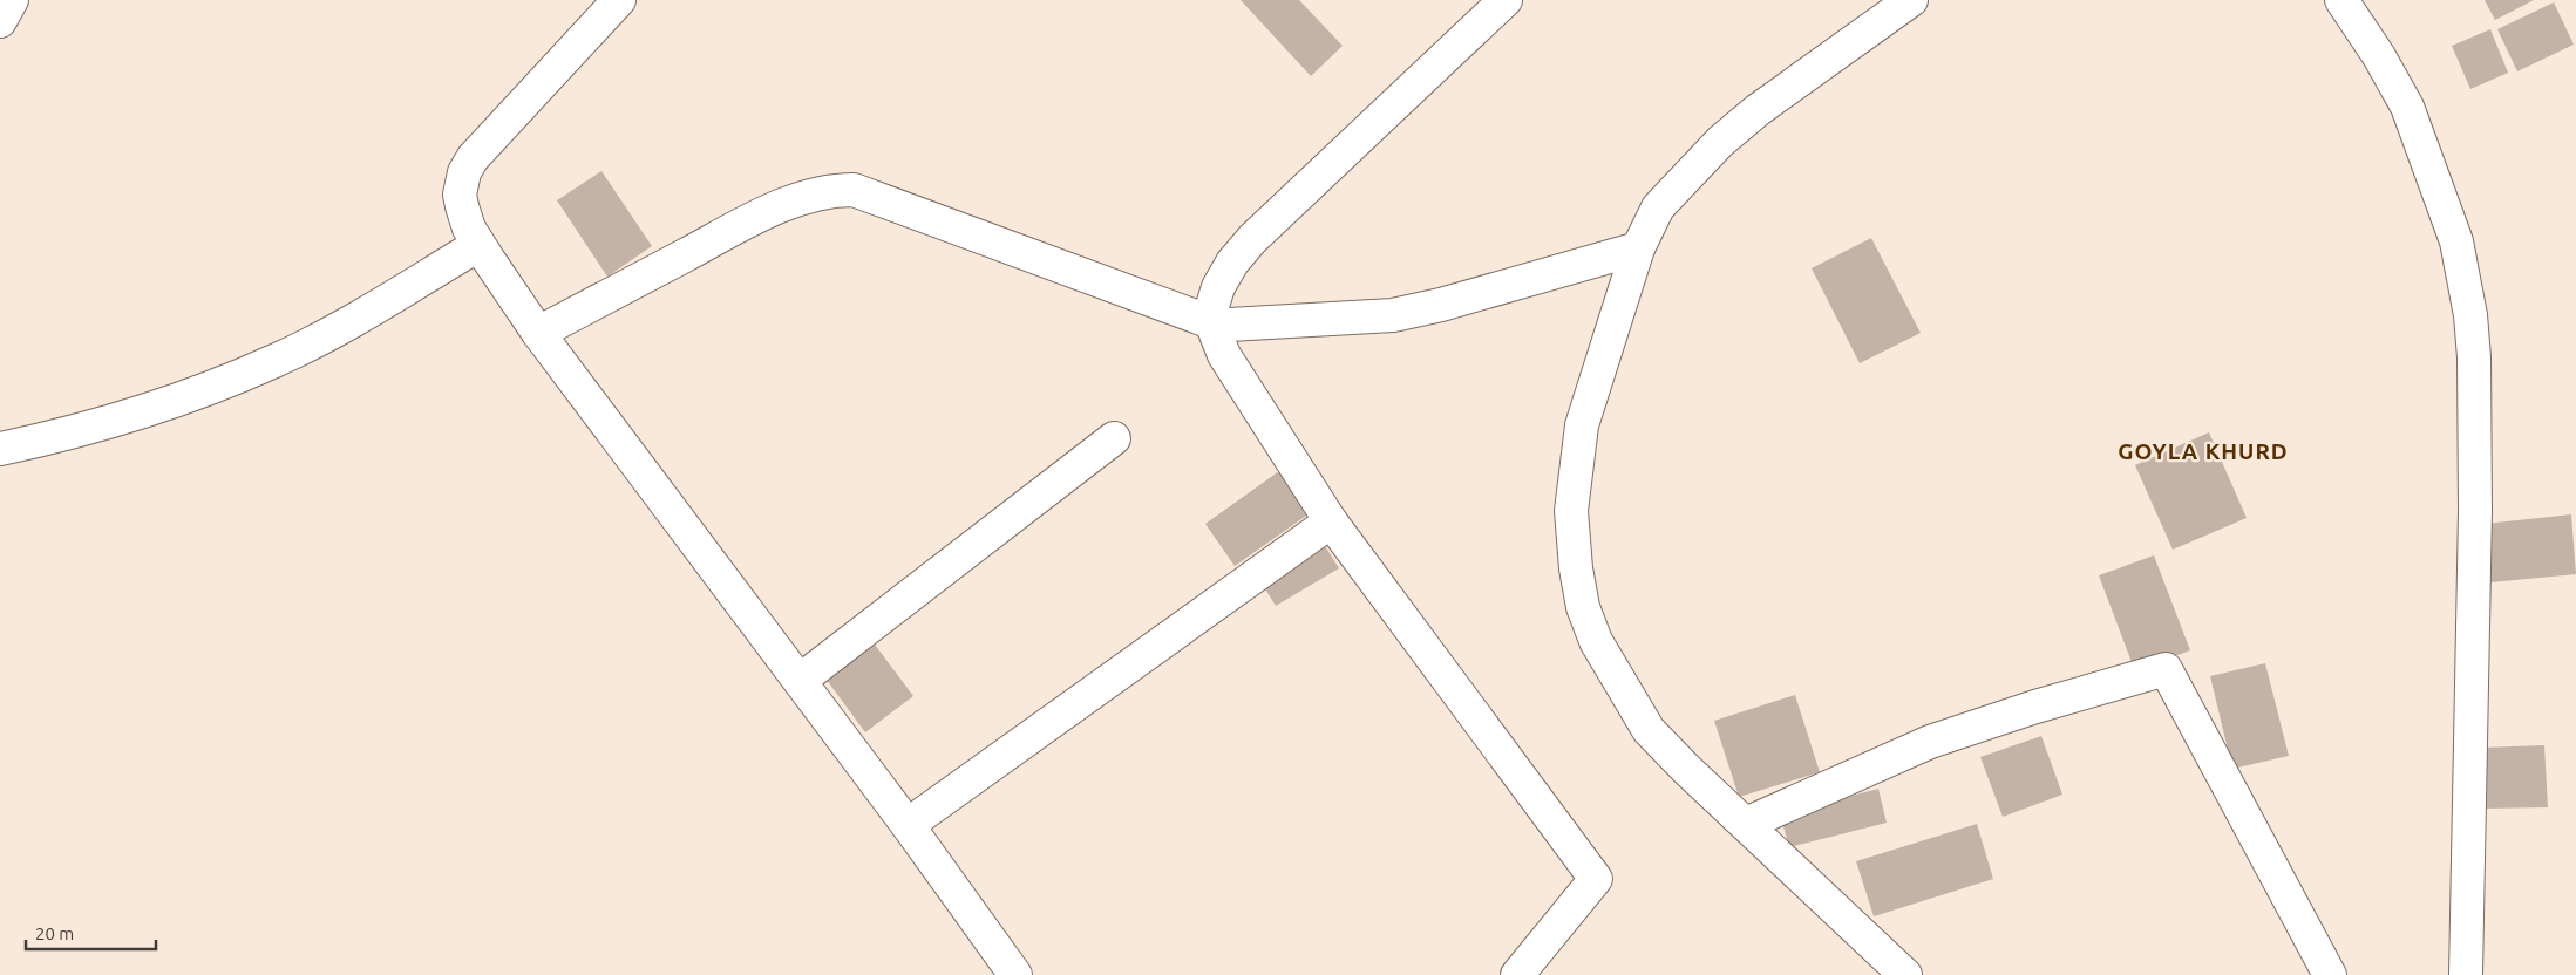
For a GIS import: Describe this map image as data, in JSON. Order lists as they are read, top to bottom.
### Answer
{
  "districts": ["GOYLA KHURD"],
  "scale_bar": "20 m"
}
